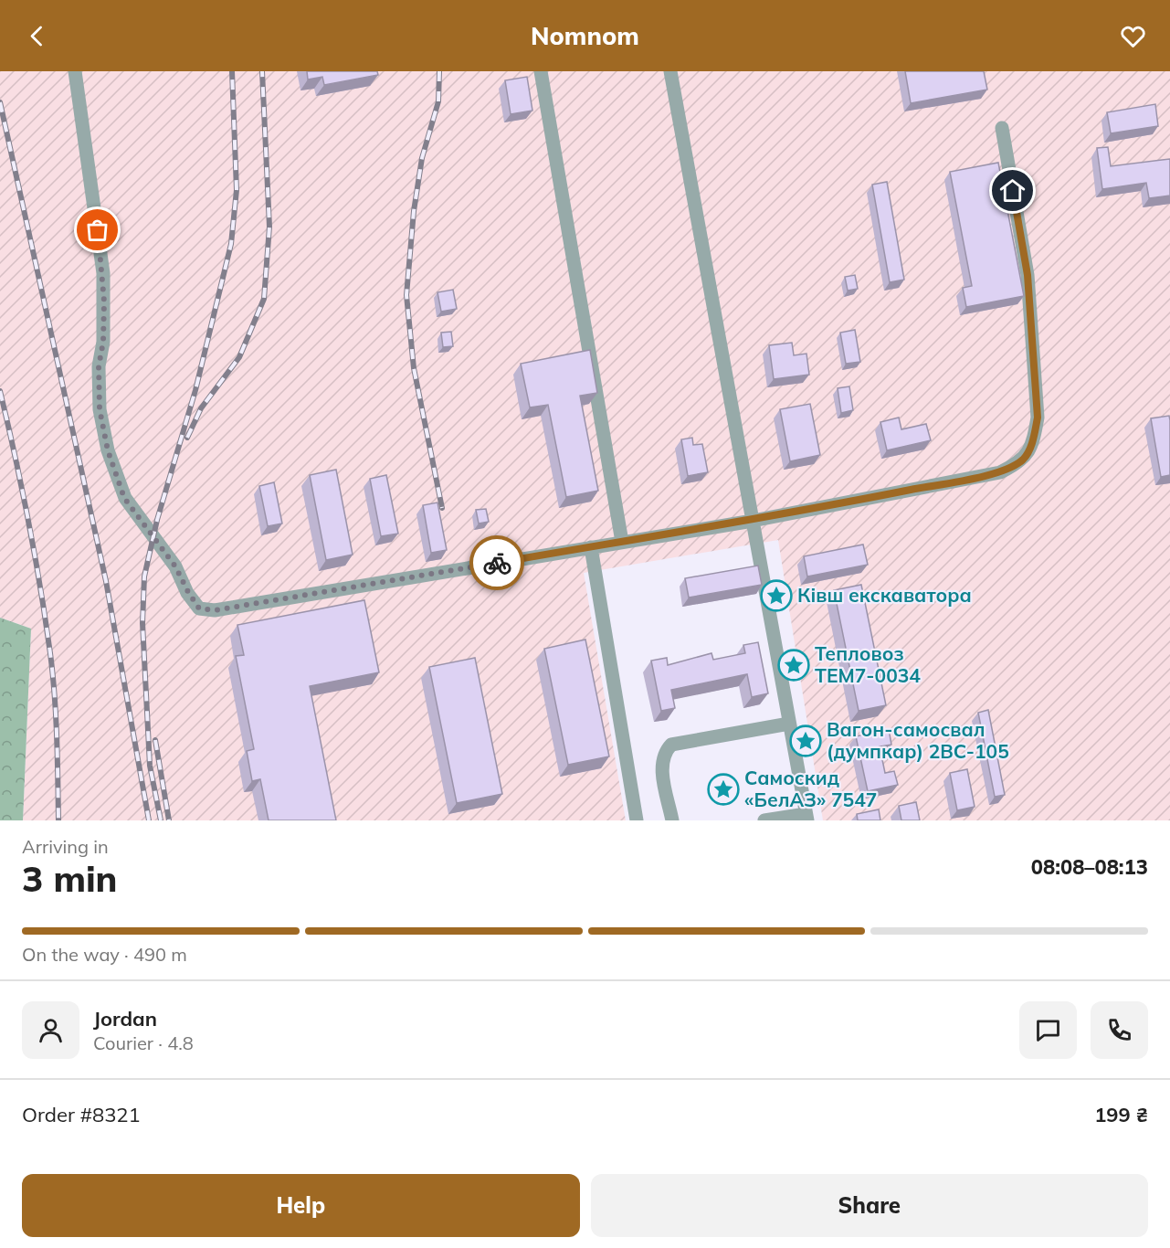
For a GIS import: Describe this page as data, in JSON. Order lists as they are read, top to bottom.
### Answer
{
  "places": {
    "place": [
      "Ківш екскаватора",
      "Тепловоз ТЕМ7-0034",
      "Вагон-самосвал (думпкар) 2ВС-105",
      "Самоскид «БелАЗ» 7547"
    ]
  },
  "page": {
    "header": "Nomnom",
    "heading": ["3 min", "Arriving in", "08:08–08:13"],
    "panel": [
      "Jordan",
      "Courier · 4.8",
      "Order #8321",
      "199 ₴"
    ],
    "bar": "On the way · 490 m",
    "buttons": ["Help", "Share"]
  }
}
